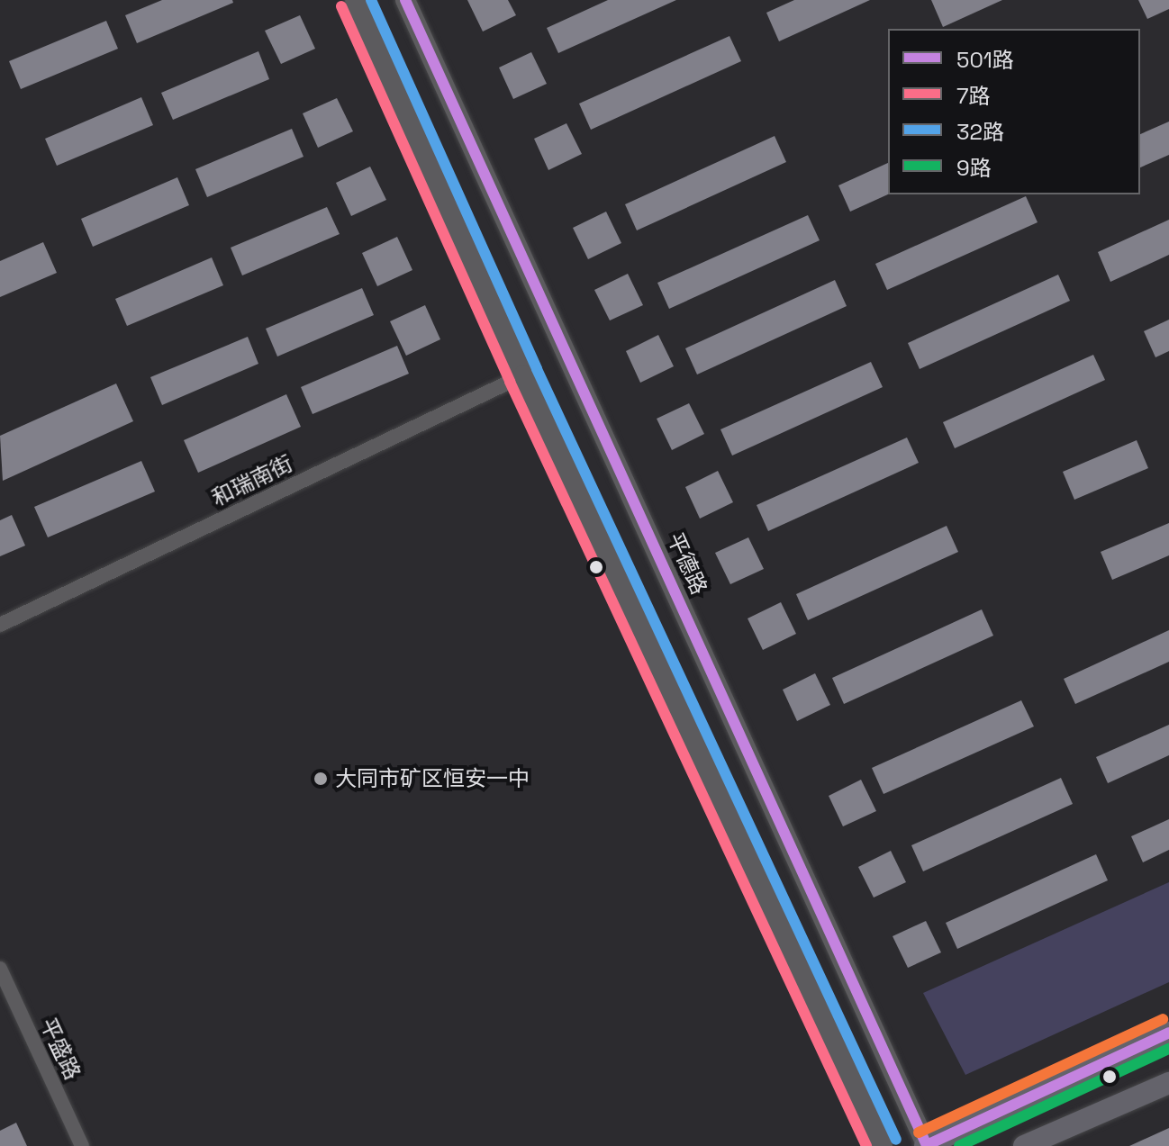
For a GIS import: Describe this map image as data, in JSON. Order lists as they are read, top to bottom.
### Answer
{
  "streets": {
    "main road": ["平德路"],
    "street": ["和瑞南街", "平盛路"]
  },
  "places": ["大同市矿区恒安一中"],
  "lines": [
    "transit line 501路",
    "transit line 32路",
    "transit line 7路",
    "transit line 9路"
  ],
  "legend": [
    "501路",
    "7路",
    "32路",
    "9路"
  ]
}
